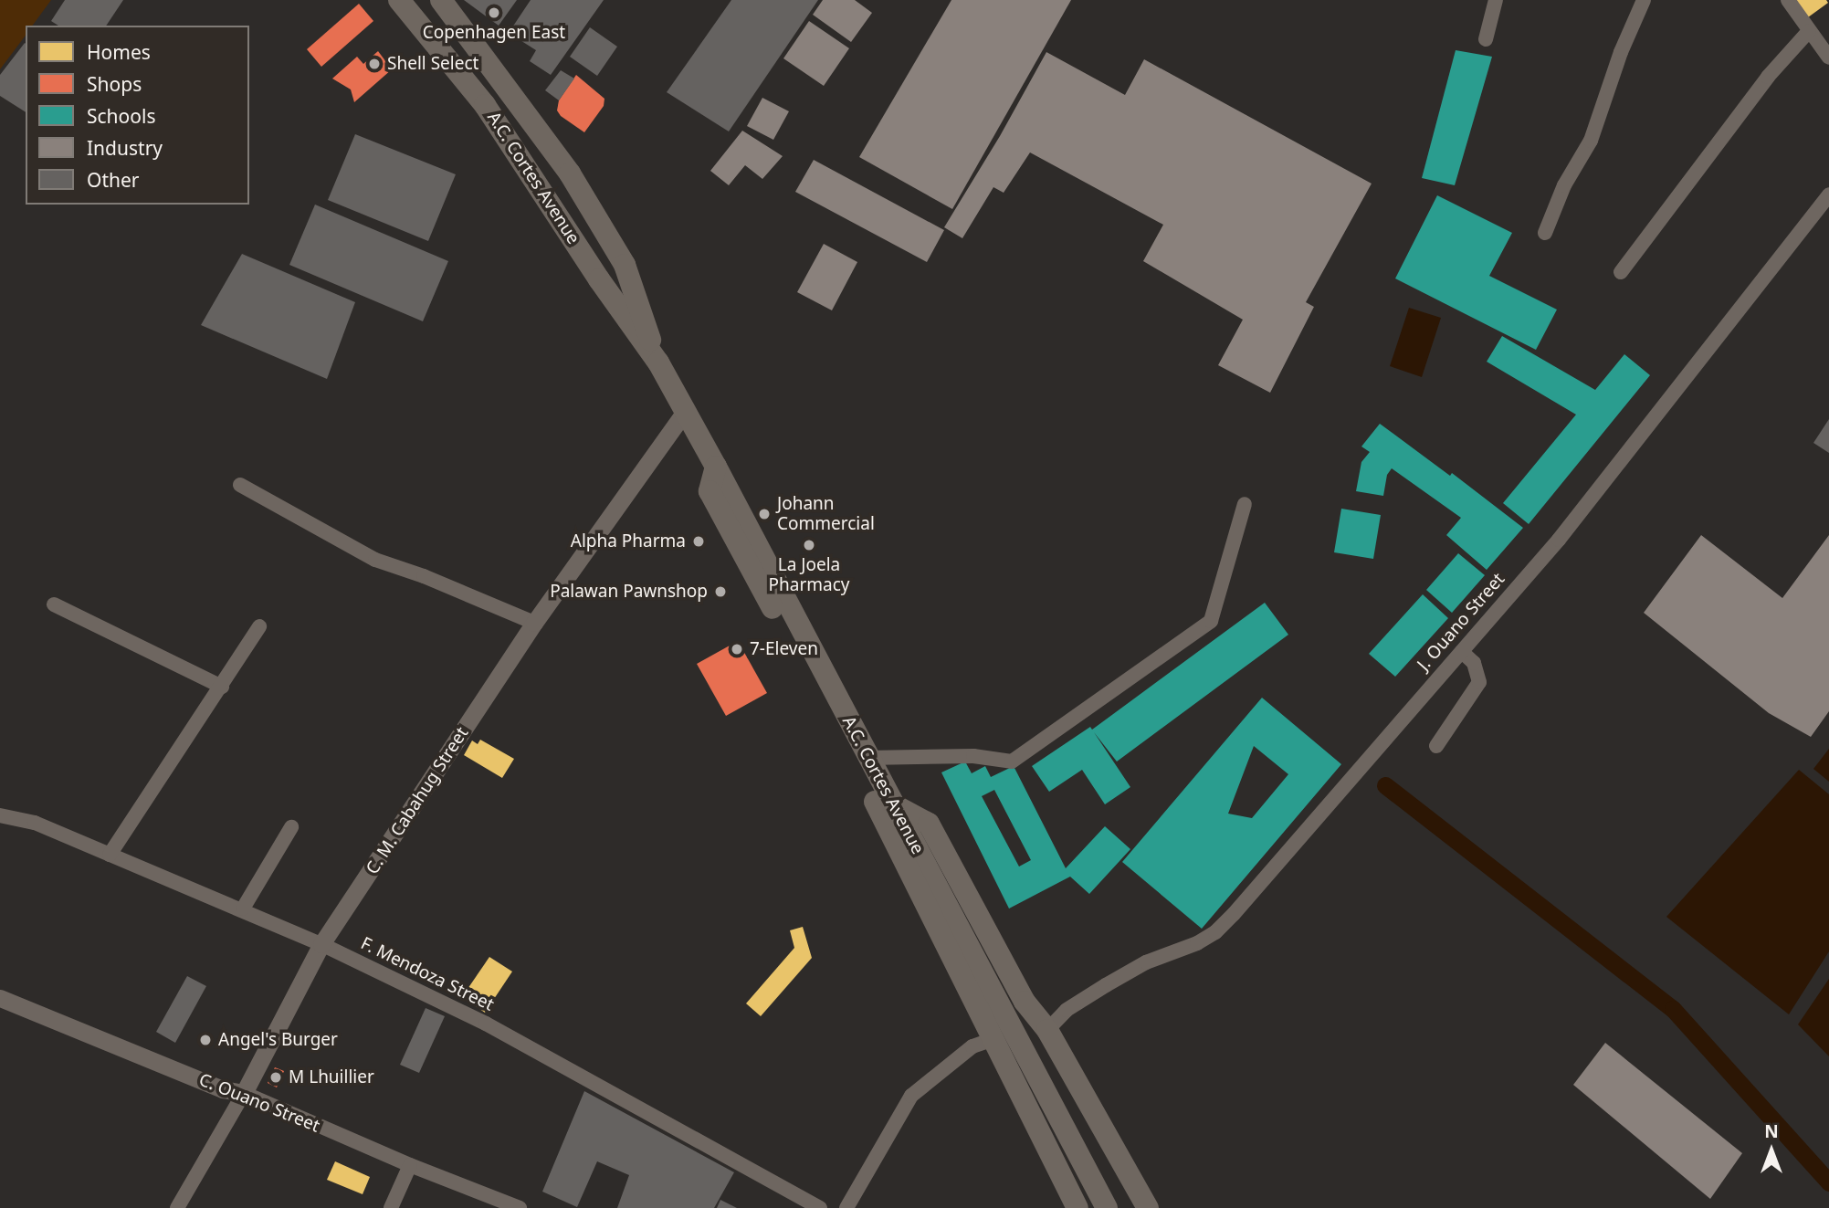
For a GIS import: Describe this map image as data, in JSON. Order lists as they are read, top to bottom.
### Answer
{
  "streets": {
    "main road": ["A.C. Cortes Avenue"],
    "street": [
      "J. Ouano Street",
      "C. M. Cabahug Street",
      "F. Mendoza Street",
      "C. Ouano Street"
    ]
  },
  "crossings": [
    ["A.C. Cortes Avenue", "C. M. Cabahug Street"],
    ["C. M. Cabahug Street", "F. Mendoza Street"],
    ["C. M. Cabahug Street", "C. Ouano Street"]
  ],
  "places": [
    "Copenhagen East",
    "Shell Select",
    "Johann Commercial",
    "Alpha Pharma",
    "La Joela Pharmacy",
    "Palawan Pawnshop",
    "7-Eleven",
    "Angel's Burger",
    "M Lhuillier"
  ],
  "legend": [
    "Homes",
    "Shops",
    "Schools",
    "Industry",
    "Other"
  ],
  "north": "top"
}
